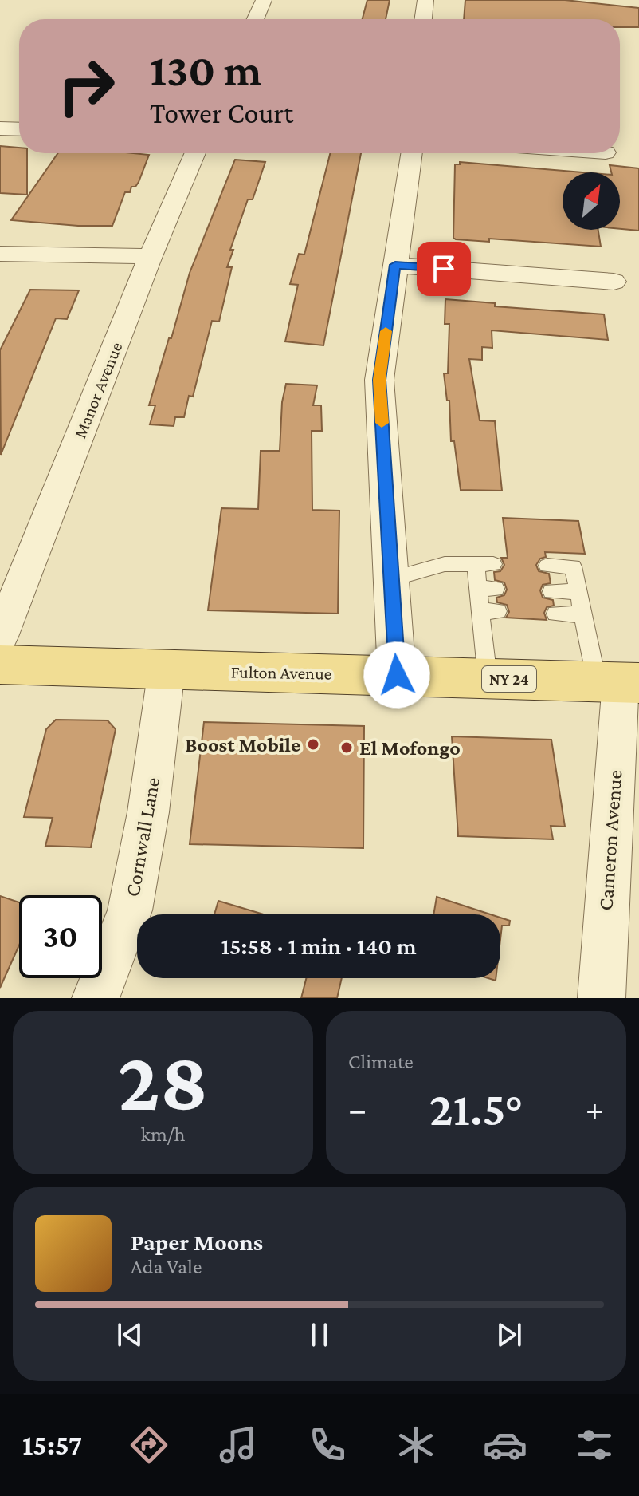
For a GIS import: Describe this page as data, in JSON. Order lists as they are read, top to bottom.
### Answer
{
  "streets": {
    "main road": ["Fulton Avenue", "NY 24"],
    "street": ["Manor Avenue", "Cornwall Lane", "Cameron Avenue"]
  },
  "crossings": [
    ["Fulton Avenue", "Cornwall Lane"],
    ["Fulton Avenue", "Cameron Avenue"]
  ],
  "places": ["Boost Mobile", "El Mofongo"],
  "north": "top right",
  "page": {
    "turn": ["130 m", "Tower Court"],
    "limit": "30",
    "trip": "15:58 · 1 min · 140 m",
    "tile": [
      ["28", "km/h"],
      "Climate"
    ],
    "heat": ["−", "21.5°", "+"],
    "song": ["Paper Moons", "Ada Vale"],
    "tabs": "15:57"
  }
}
